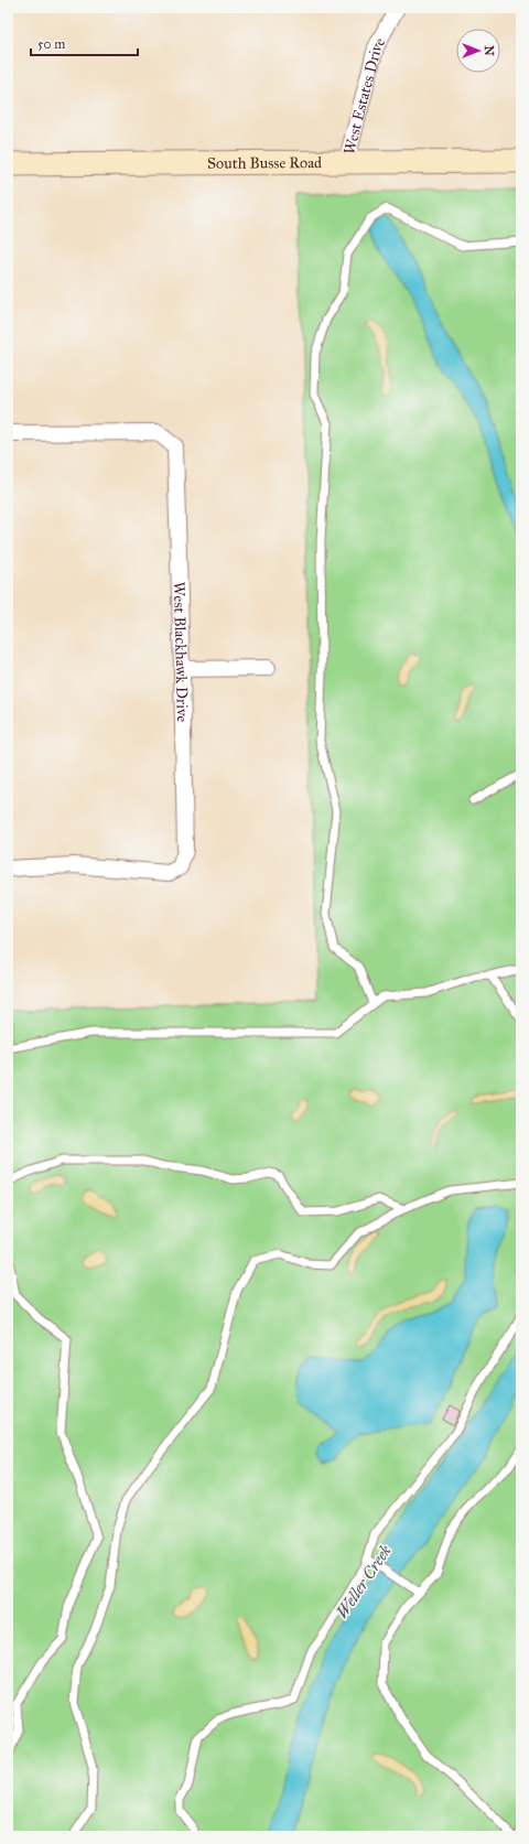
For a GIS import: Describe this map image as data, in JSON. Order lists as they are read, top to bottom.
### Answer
{
  "streets": {
    "main road": ["South Busse Road"],
    "street": ["West Estates Drive", "West Blackhawk Drive"]
  },
  "crossings": [
    ["West Estates Drive", "South Busse Road"]
  ],
  "water": ["Weller Creek"],
  "scale_bar": "50 m",
  "north": "right"
}
